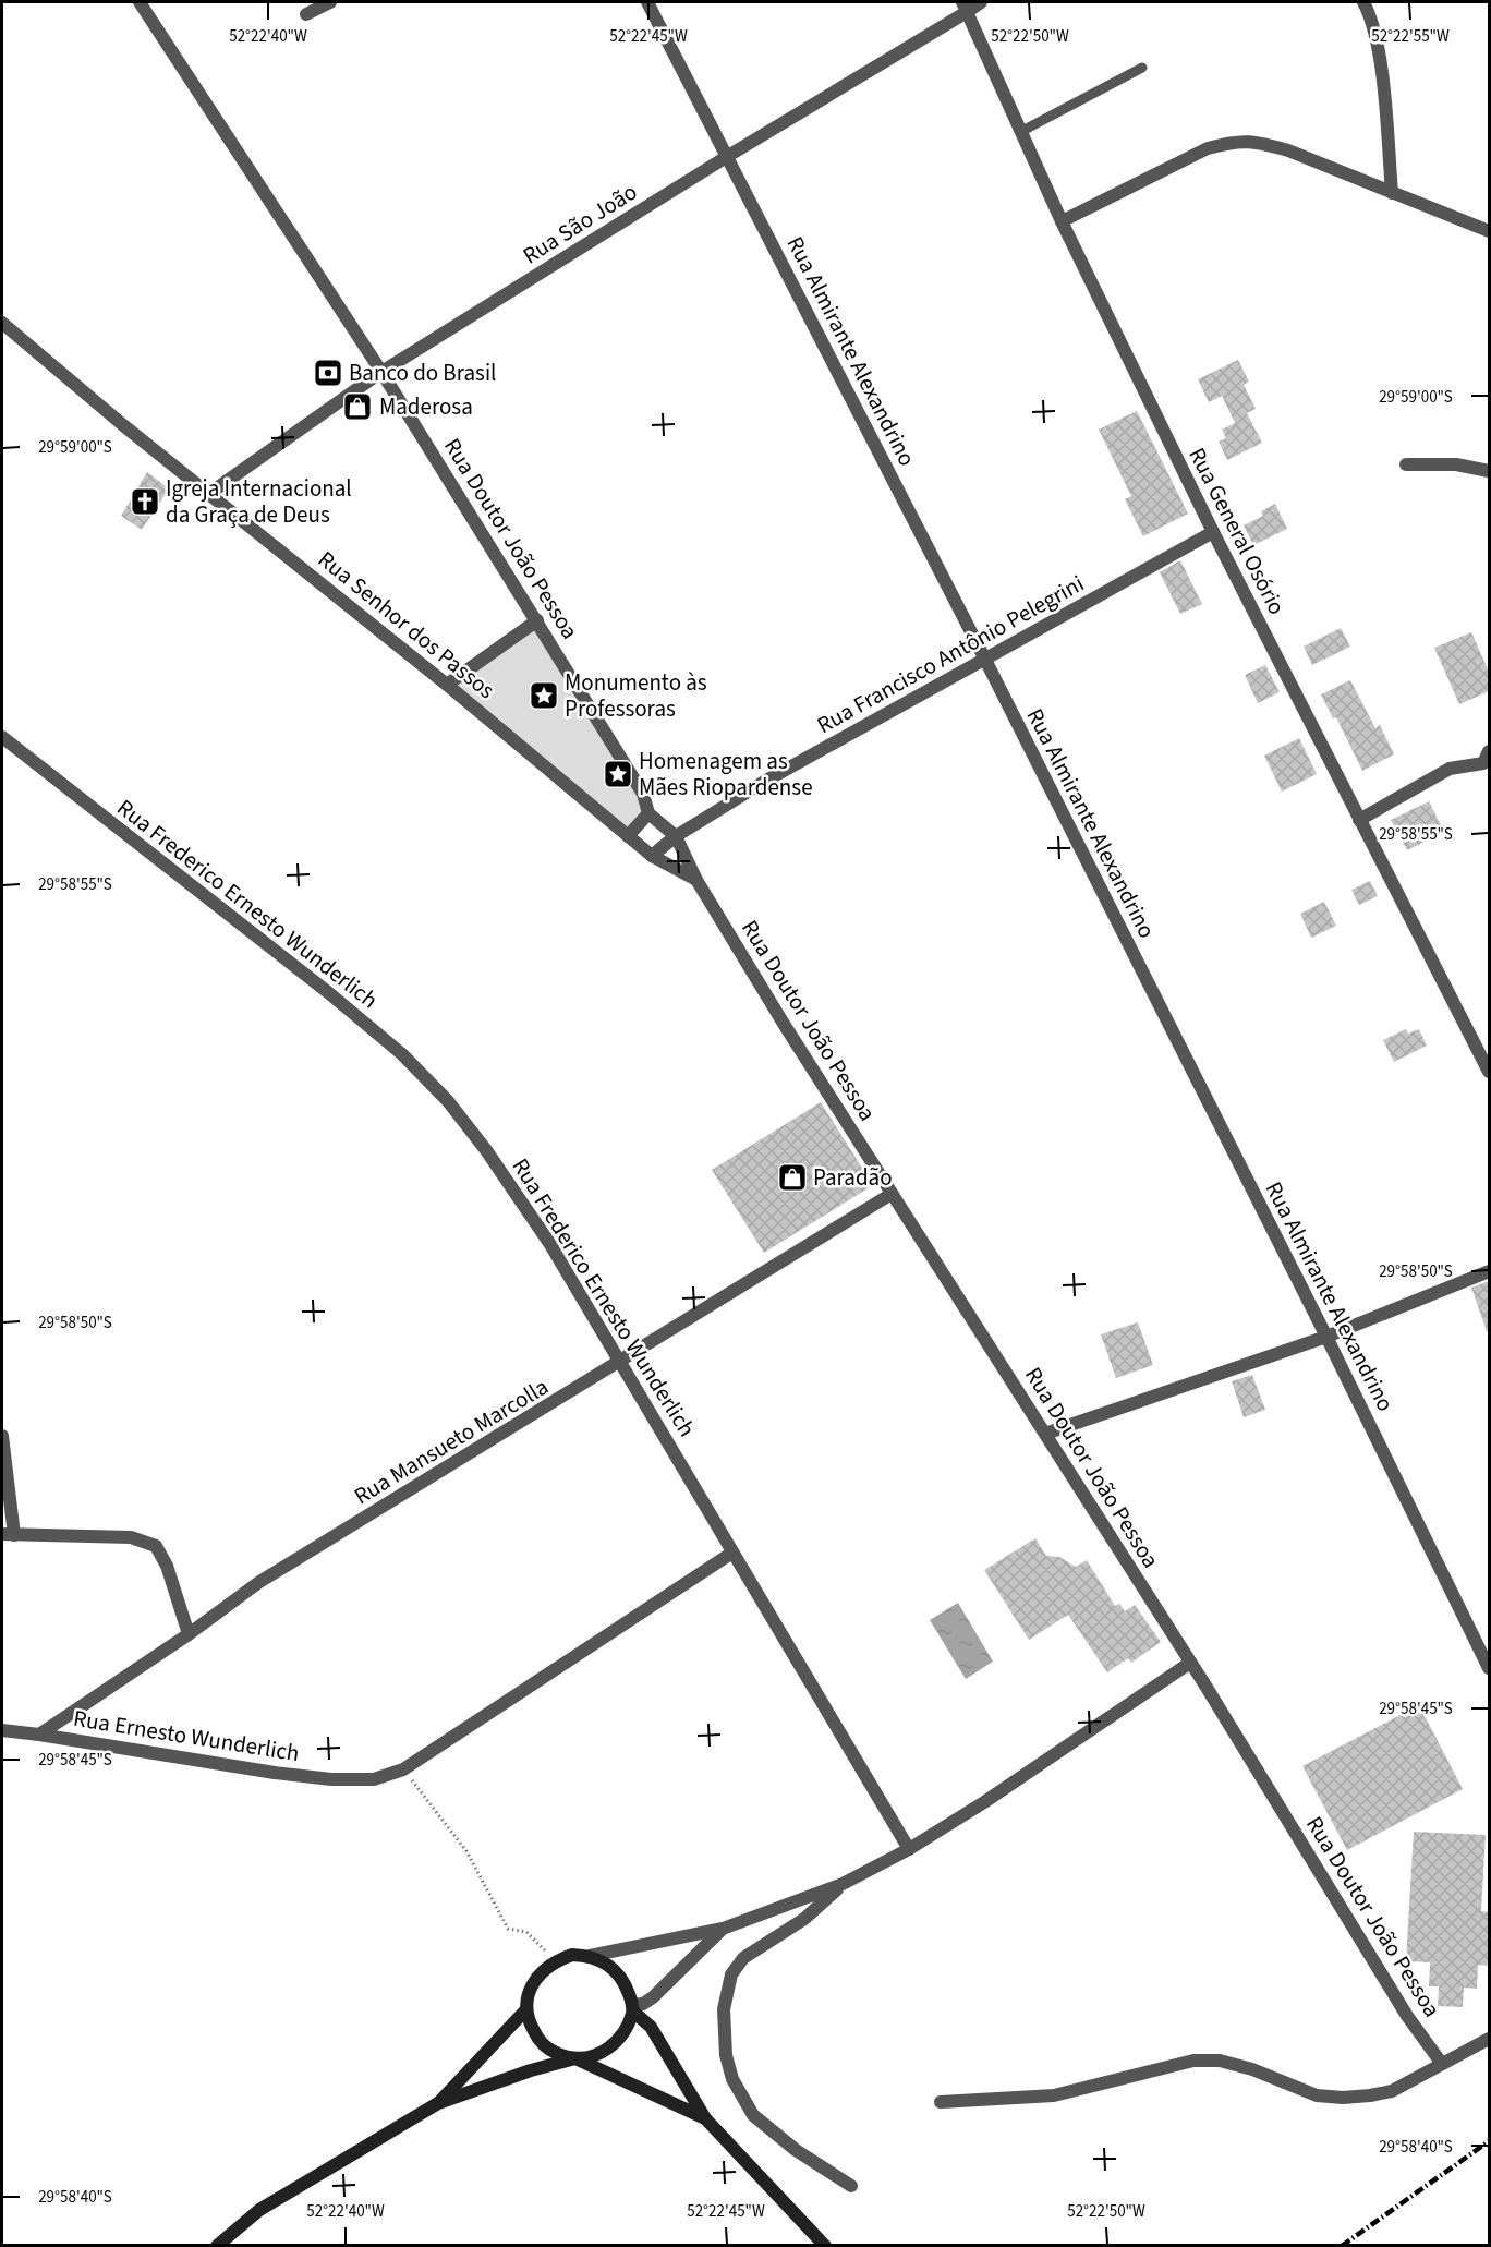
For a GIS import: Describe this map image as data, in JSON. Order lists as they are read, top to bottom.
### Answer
{
  "streets": {
    "street": [
      "Rua São João",
      "Rua Almirante Alexandrino",
      "Rua General Osório",
      "Rua Doutor João Pessoa",
      "Rua Senhor dos Passos",
      "Rua Francisco Antônio Pelegrini",
      "Rua Frederico Ernesto Wunderlich",
      "Rua Mansueto Marcolla",
      "Rua Ernesto Wunderlich"
    ]
  },
  "crossings": [
    ["Rua São João", "Rua Almirante Alexandrino"],
    ["Rua São João", "Rua General Osório"],
    ["Rua São João", "Rua Doutor João Pessoa"],
    ["Rua São João", "Rua Senhor dos Passos"],
    ["Rua Almirante Alexandrino", "Rua Francisco Antônio Pelegrini"],
    ["Rua General Osório", "Rua Francisco Antônio Pelegrini"],
    ["Rua Doutor João Pessoa", "Rua Senhor dos Passos"],
    ["Rua Doutor João Pessoa", "Rua Francisco Antônio Pelegrini"],
    ["Rua Doutor João Pessoa", "Rua Mansueto Marcolla"],
    ["Rua Senhor dos Passos", "Rua Francisco Antônio Pelegrini"],
    ["Rua Frederico Ernesto Wunderlich", "Rua Mansueto Marcolla"],
    ["Rua Frederico Ernesto Wunderlich", "Rua Ernesto Wunderlich"],
    ["Rua Mansueto Marcolla", "Rua Ernesto Wunderlich"]
  ],
  "places": {
    "bank": ["Banco do Brasil"],
    "shop": ["Maderosa", "Paradão"],
    "church": ["Igreja Internacional da Graça de Deus"],
    "place": ["Monumento às Professoras", "Homenagem as Mães Riopardense"]
  },
  "coordinates": [
    "52°22'40\"W",
    "52°22'45\"W",
    "52°22'50\"W",
    "52°22'55\"W",
    "29°59'00\"S",
    "29°58'55\"S",
    "29°58'50\"S",
    "29°58'45\"S",
    "29°58'40\"S"
  ]
}
